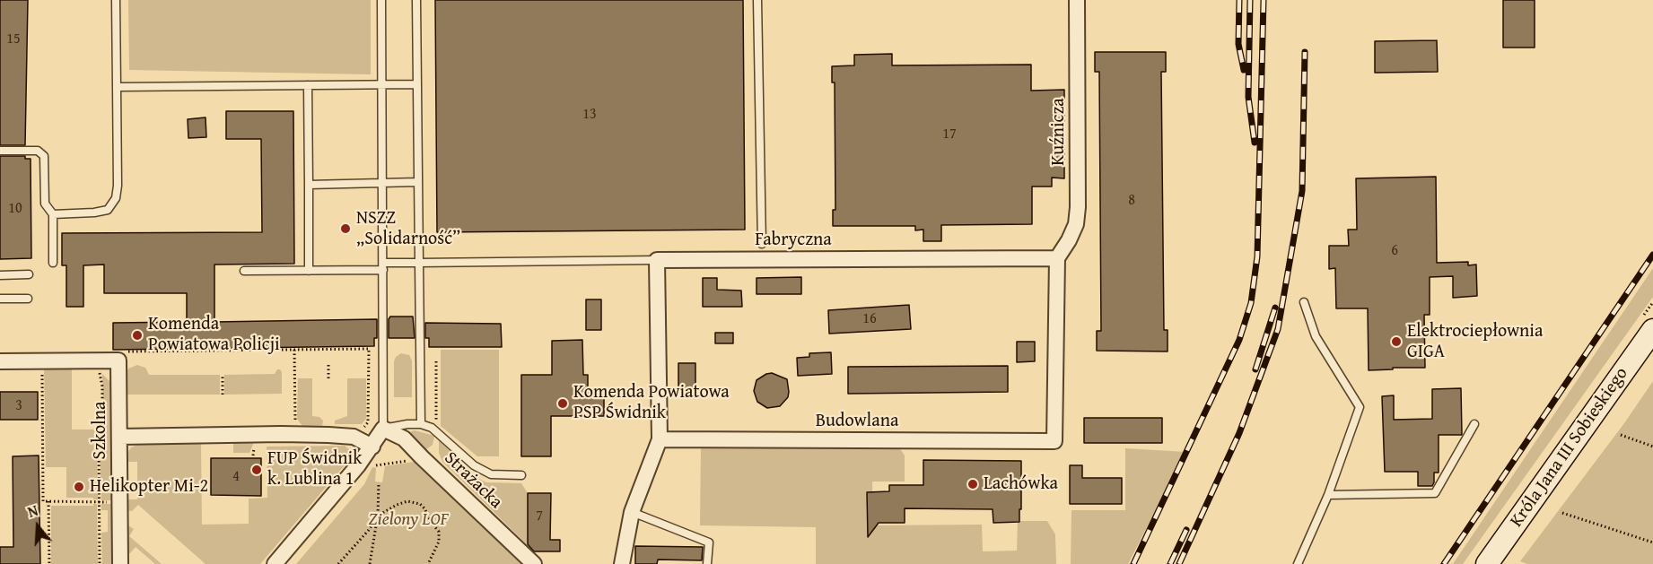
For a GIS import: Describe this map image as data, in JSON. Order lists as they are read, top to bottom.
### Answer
{
  "streets": {
    "main road": ["Króla Jana III Sobieskiego"],
    "street": [
      "Kuźnicza",
      "Fabryczna",
      "Budowlana",
      "Szkolna",
      "Strażacka"
    ]
  },
  "crossings": [
    ["Kuźnicza", "Fabryczna"],
    ["Kuźnicza", "Budowlana"],
    ["Fabryczna", "Budowlana"]
  ],
  "parks": ["Zielony LOF"],
  "places": [
    "NSZZ „Solidarność”",
    "Komenda Powiatowa Policji",
    "Elektrociepłownia GIGA",
    "Komenda Powiatowa PSP Świdnik",
    "FUP Świdnik k. Lublina 1",
    "Lachówka",
    "Helikopter Mi-2"
  ],
  "house_numbers": [
    "15",
    "13",
    "17",
    "8",
    "10",
    "6",
    "16",
    "3",
    "4",
    "7"
  ],
  "north": "top"
}
